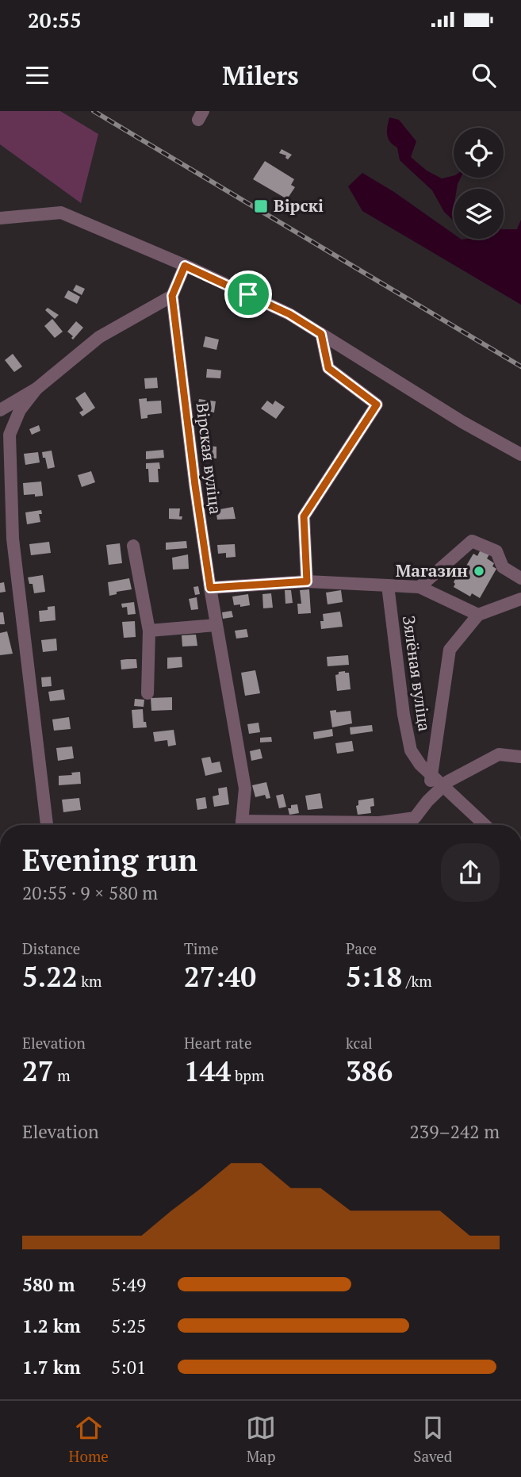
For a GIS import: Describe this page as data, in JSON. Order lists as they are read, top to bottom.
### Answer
{
  "streets": {
    "street": ["Вірская вуліца", "Зялёная вуліца"]
  },
  "places": {
    "transit": ["Вірскі"],
    "other": ["Магазин"]
  },
  "page": {
    "status": "20:55",
    "header": "Milers",
    "heading": ["Evening run", "20:55 · 9 × 580 m"],
    "stats": [
      ["Distance", "5.22 km"],
      ["Time", "27:40"],
      ["Pace", "5:18 /km"],
      ["Elevation", "27 m"],
      ["Heart rate", "144 bpm"],
      ["kcal", "386"]
    ],
    "chart": ["Elevation", "239–242 m"],
    "list": [
      {
        "name": "580 m",
        "note": "5:49"
      },
      {
        "name": "1.2 km",
        "note": "5:25"
      },
      {
        "name": "1.7 km",
        "note": "5:01"
      }
    ],
    "tabs": ["Home", "Map", "Saved"]
  }
}
